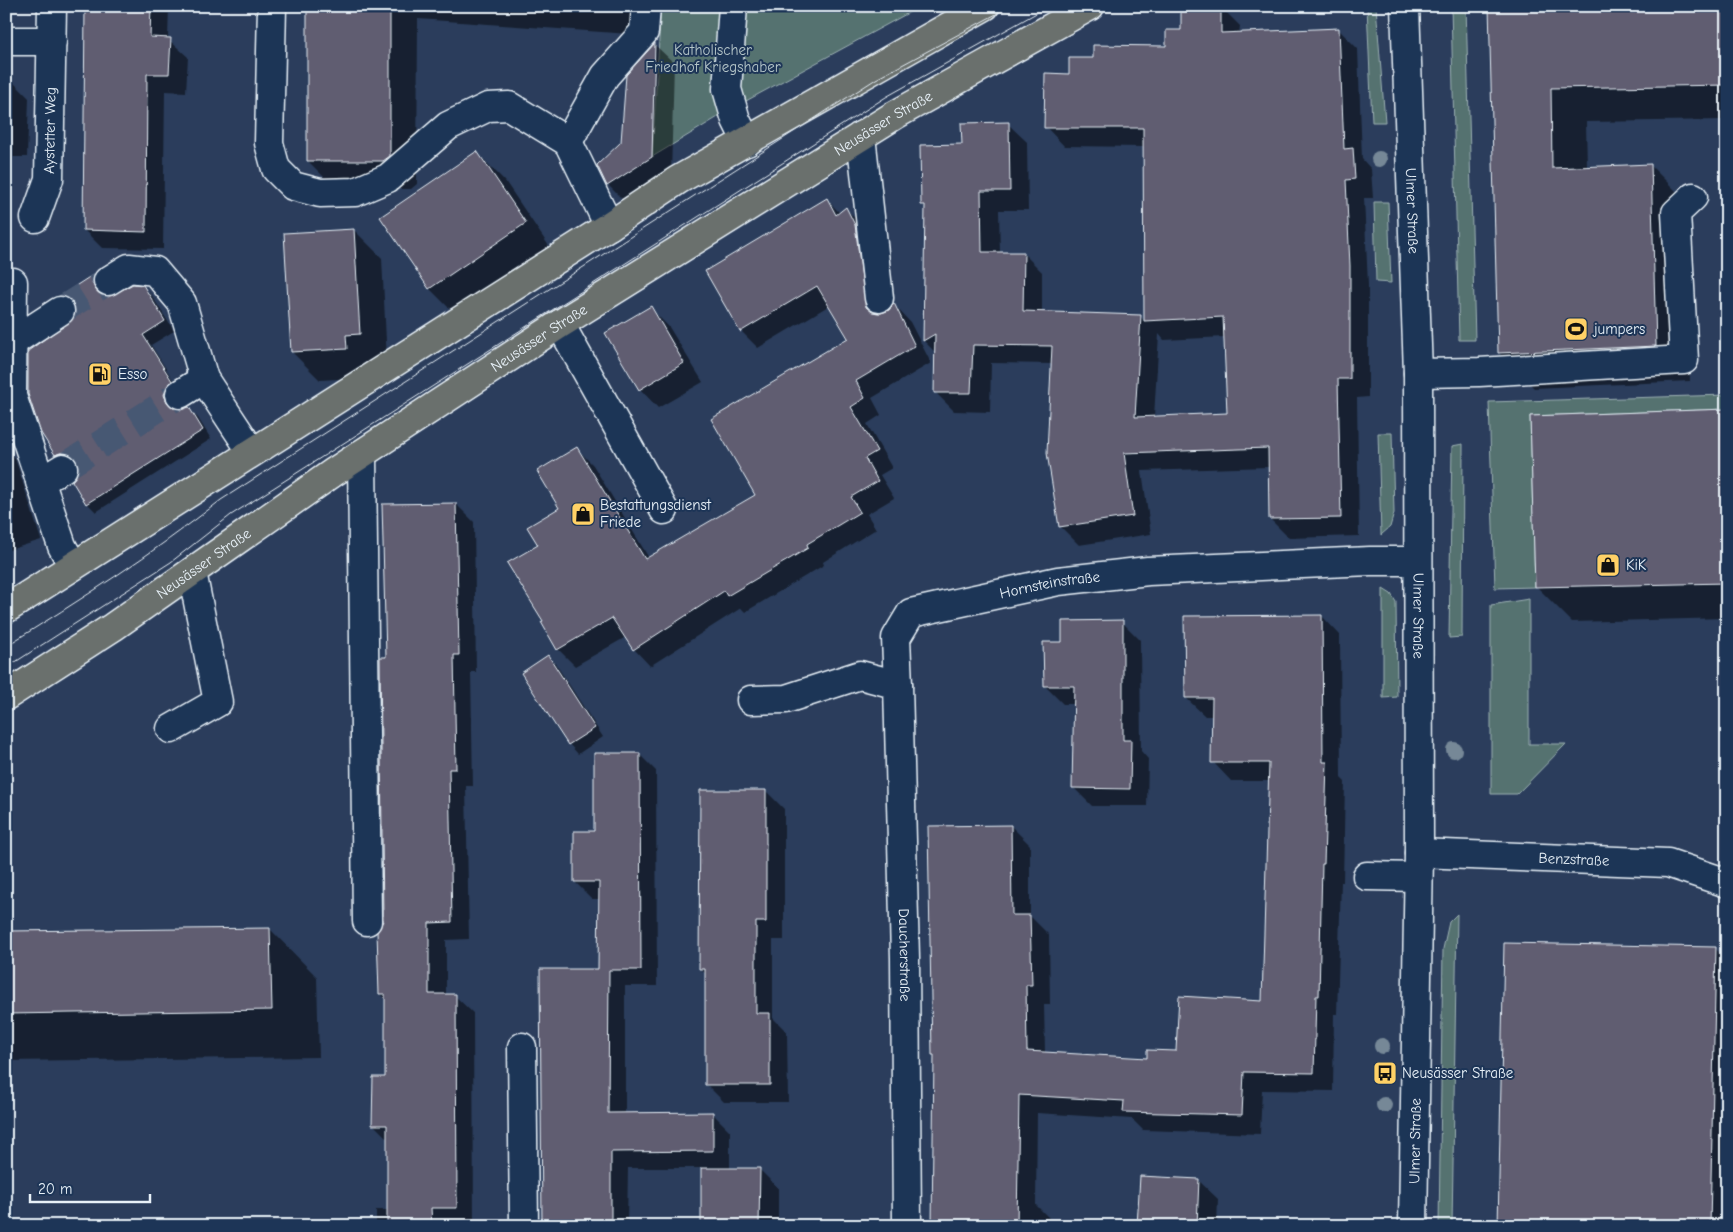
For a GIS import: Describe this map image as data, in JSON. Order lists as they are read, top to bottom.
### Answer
{
  "streets": {
    "main road": ["Neusässer Straße"],
    "street": [
      "Aystetter Weg",
      "Ulmer Straße",
      "Hornsteinstraße",
      "Benzstraße",
      "Daucherstraße"
    ]
  },
  "crossings": [
    ["Ulmer Straße", "Hornsteinstraße"],
    ["Ulmer Straße", "Benzstraße"],
    ["Hornsteinstraße", "Daucherstraße"]
  ],
  "parks": ["Katholischer Friedhof Kriegshaber"],
  "places": {
    "sports": ["jumpers"],
    "fuel station": ["Esso"],
    "shop": ["Bestattungsdienst Friede", "KiK"],
    "bus stop": ["Neusässer Straße"]
  },
  "scale_bar": "20 m"
}
